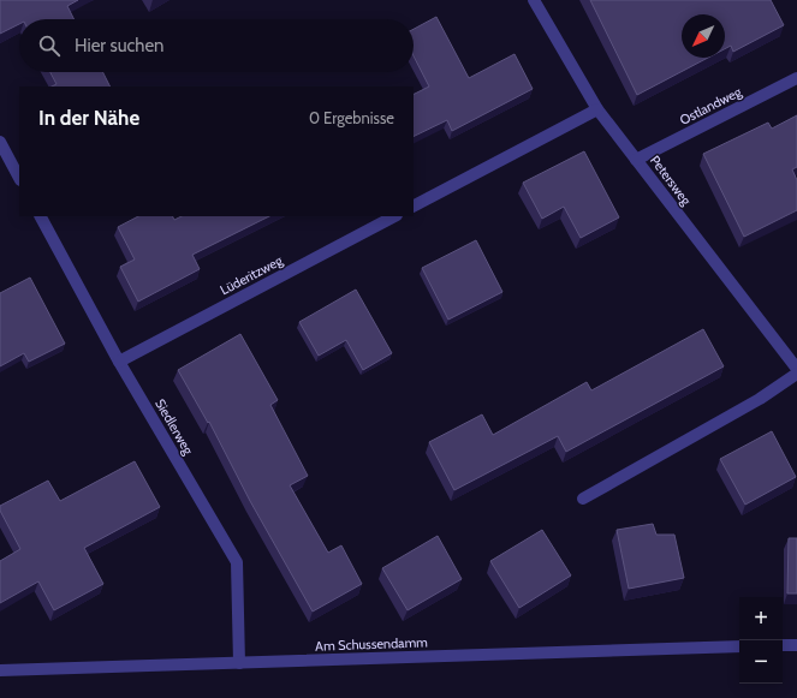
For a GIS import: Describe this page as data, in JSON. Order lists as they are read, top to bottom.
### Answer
{
  "streets": {
    "street": [
      "Ostlandweg",
      "Petersweg",
      "Lüderitzweg",
      "Siedlerweg",
      "Am Schussendamm"
    ]
  },
  "crossings": [
    ["Ostlandweg", "Petersweg"],
    ["Lüderitzweg", "Siedlerweg"],
    ["Siedlerweg", "Am Schussendamm"]
  ],
  "north": "bottom left",
  "page": {
    "search": "Hier suchen",
    "heading": ["In der Nähe", "0 Ergebnisse"],
    "map_buttons": ["+", "−"]
  }
}
